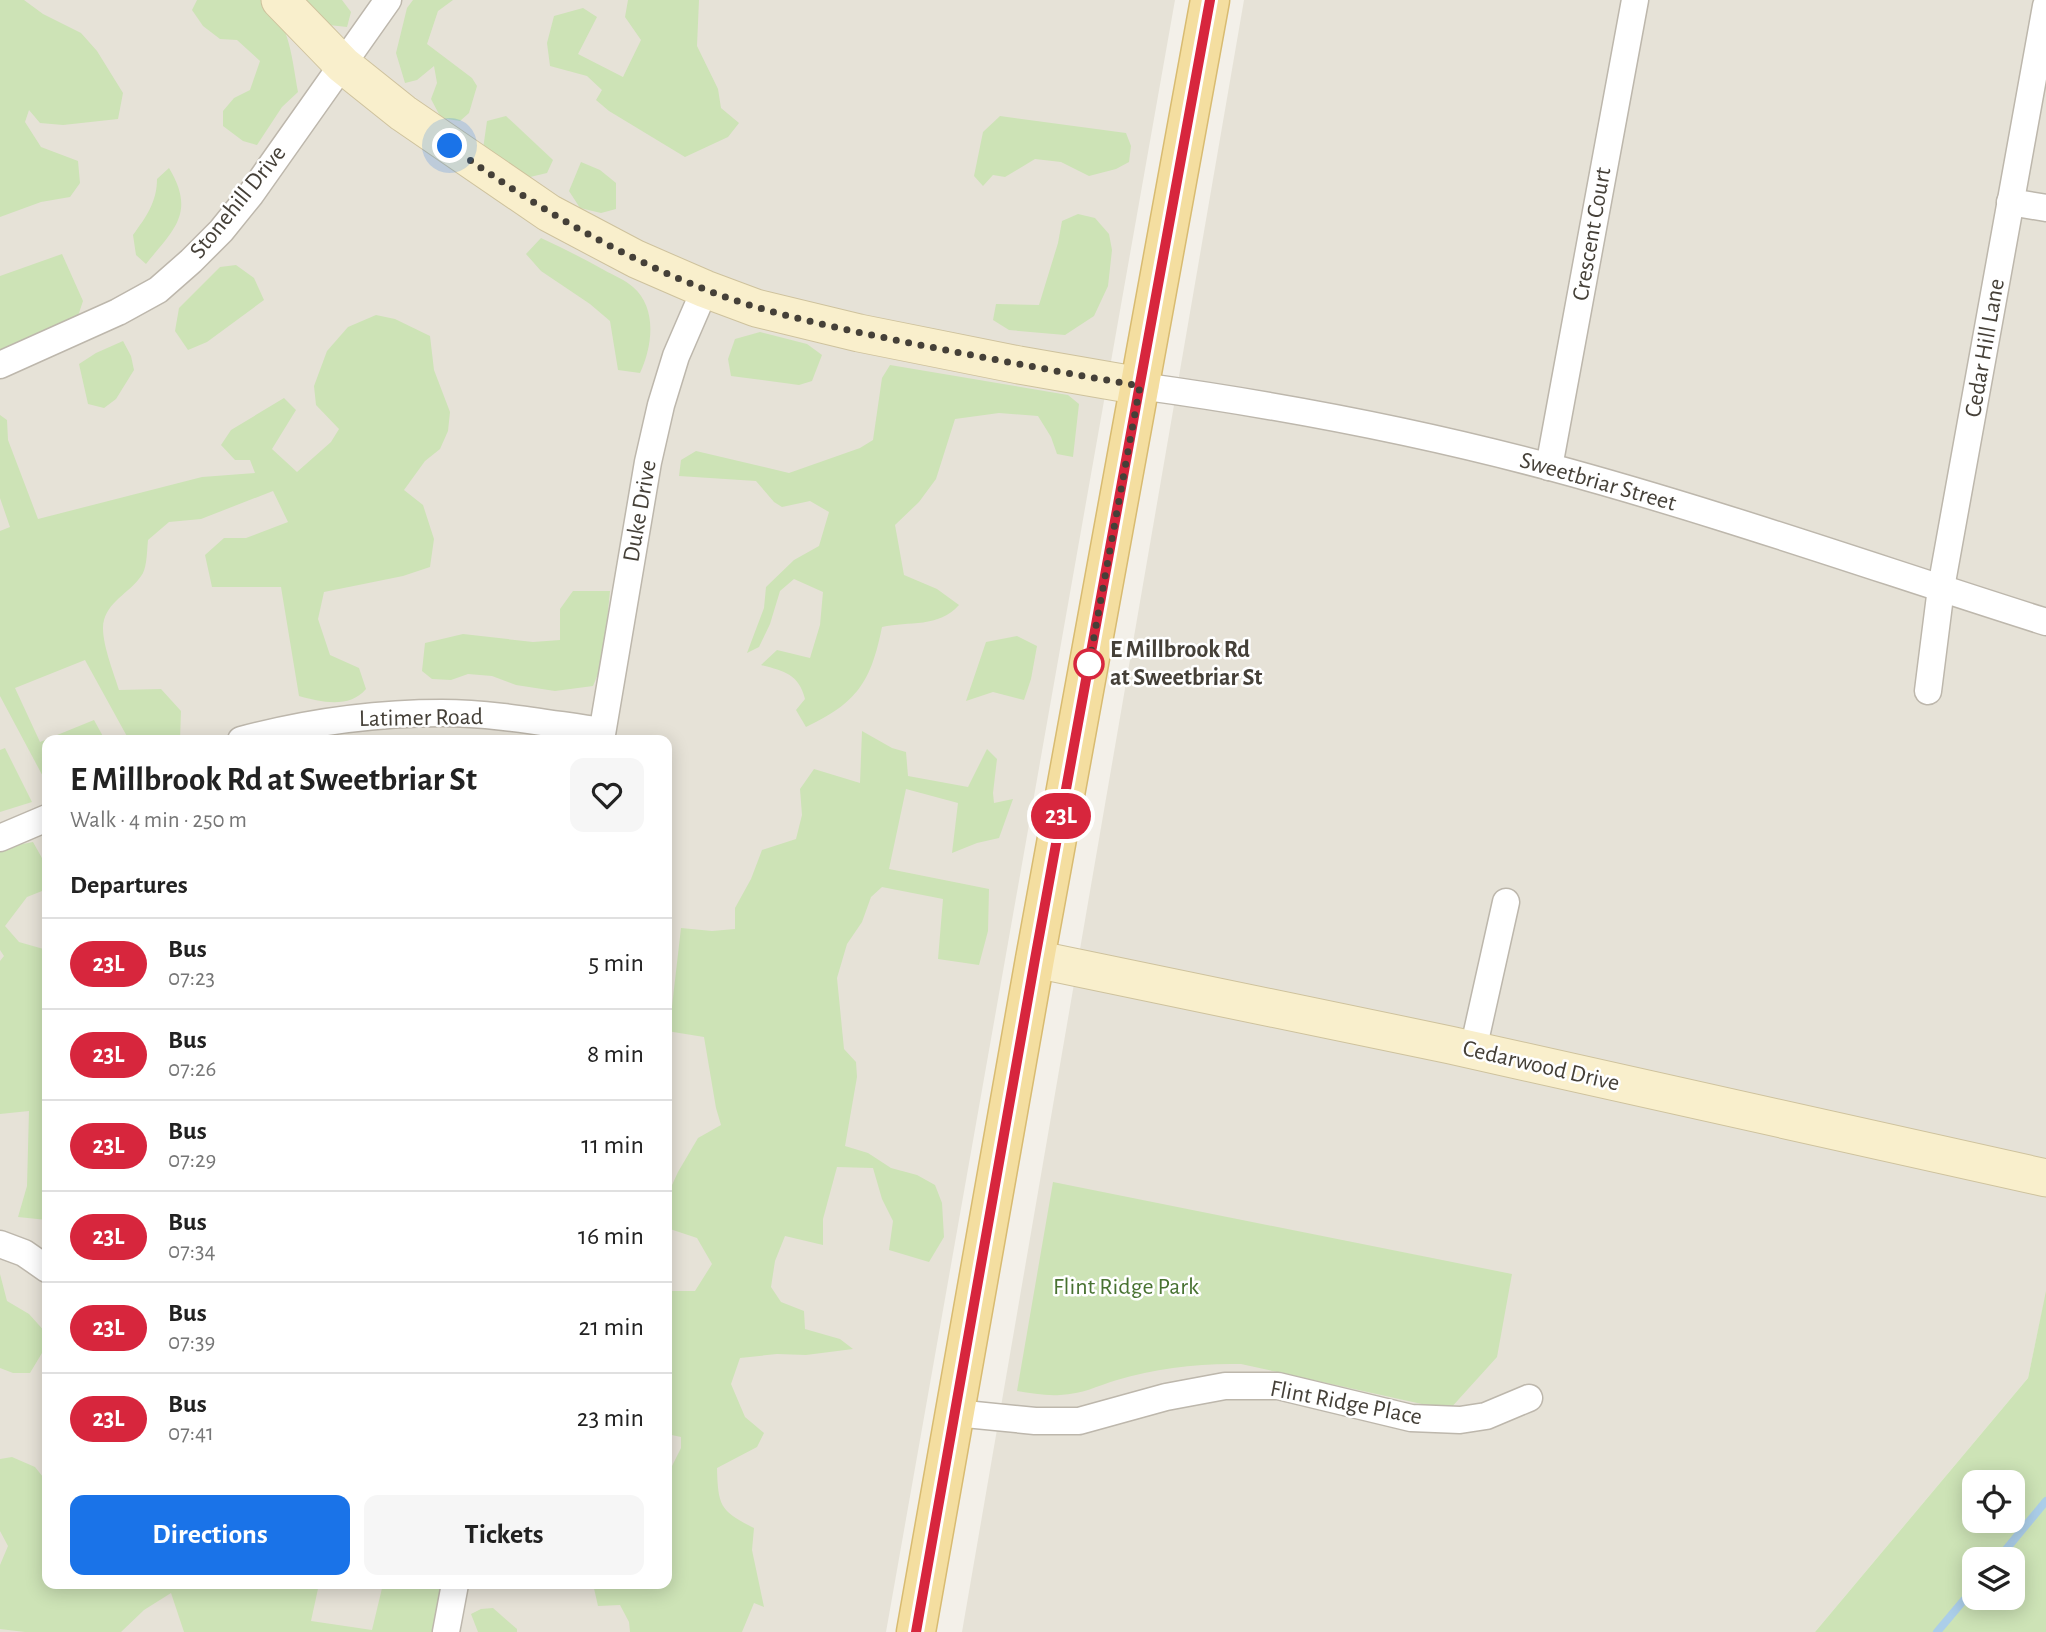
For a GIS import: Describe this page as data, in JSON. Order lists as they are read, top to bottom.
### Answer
{
  "streets": {
    "street": [
      "Stonehill Drive",
      "Crescent Court",
      "Cedar Hill Lane",
      "Sweetbriar Street",
      "Duke Drive",
      "Latimer Road",
      "Cedarwood Drive",
      "Flint Ridge Place"
    ]
  },
  "crossings": [
    ["Crescent Court", "Sweetbriar Street"],
    ["Cedar Hill Lane", "Sweetbriar Street"],
    ["Duke Drive", "Latimer Road"]
  ],
  "parks": ["Flint Ridge Park"],
  "places": ["E Millbrook Rd at Sweetbriar St"],
  "lines": ["bus line 23L"],
  "page": {
    "on_map": "23L",
    "heading": [
      ["E Millbrook Rd at Sweetbriar St", "Walk · 4 min · 250 m"],
      "Departures"
    ],
    "list": [
      {
        "mark": "23L",
        "name": "Bus",
        "note": "07:23",
        "value": "5 min"
      },
      {
        "mark": "23L",
        "name": "Bus",
        "note": "07:26",
        "value": "8 min"
      },
      {
        "mark": "23L",
        "name": "Bus",
        "note": "07:29",
        "value": "11 min"
      },
      {
        "mark": "23L",
        "name": "Bus",
        "note": "07:34",
        "value": "16 min"
      },
      {
        "mark": "23L",
        "name": "Bus",
        "note": "07:39",
        "value": "21 min"
      },
      {
        "mark": "23L",
        "name": "Bus",
        "note": "07:41",
        "value": "23 min"
      }
    ],
    "buttons": ["Directions", "Tickets"]
  }
}
